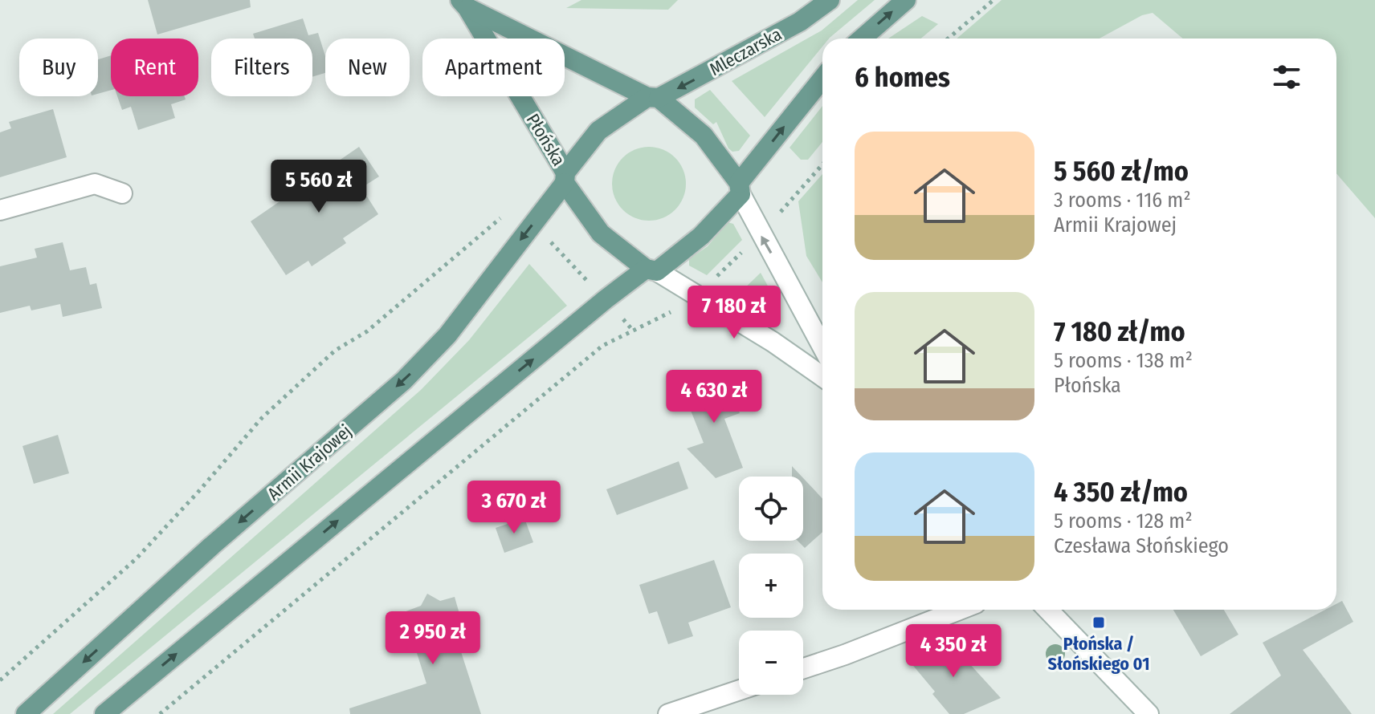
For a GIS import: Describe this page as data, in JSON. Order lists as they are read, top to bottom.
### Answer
{
  "streets": {
    "main road": ["Mleczarska", "Płońska", "Armii Krajowej"]
  },
  "crossings": [
    ["Mleczarska", "Płońska"],
    ["Mleczarska", "Armii Krajowej"],
    ["Płońska", "Armii Krajowej"]
  ],
  "places": {
    "transit": ["Płońska / Słońskiego 01"]
  },
  "page": {
    "chip": [
      "Buy",
      "Rent",
      "Filters",
      "New",
      "Apartment"
    ],
    "heading": "6 homes",
    "list": [
      {
        "name": "5 560 zł/mo",
        "note": "3 rooms · 116 m² · Armii Krajowej"
      },
      {
        "name": "7 180 zł/mo",
        "note": "5 rooms · 138 m² · Płońska"
      },
      {
        "name": "4 350 zł/mo",
        "note": "5 rooms · 128 m² · Czesława Słońskiego"
      }
    ],
    "price": [
      "5 560 zł",
      "7 180 zł",
      "4 630 zł",
      "3 670 zł",
      "2 950 zł",
      "4 350 zł"
    ],
    "map_buttons": ["+", "−"]
  }
}
